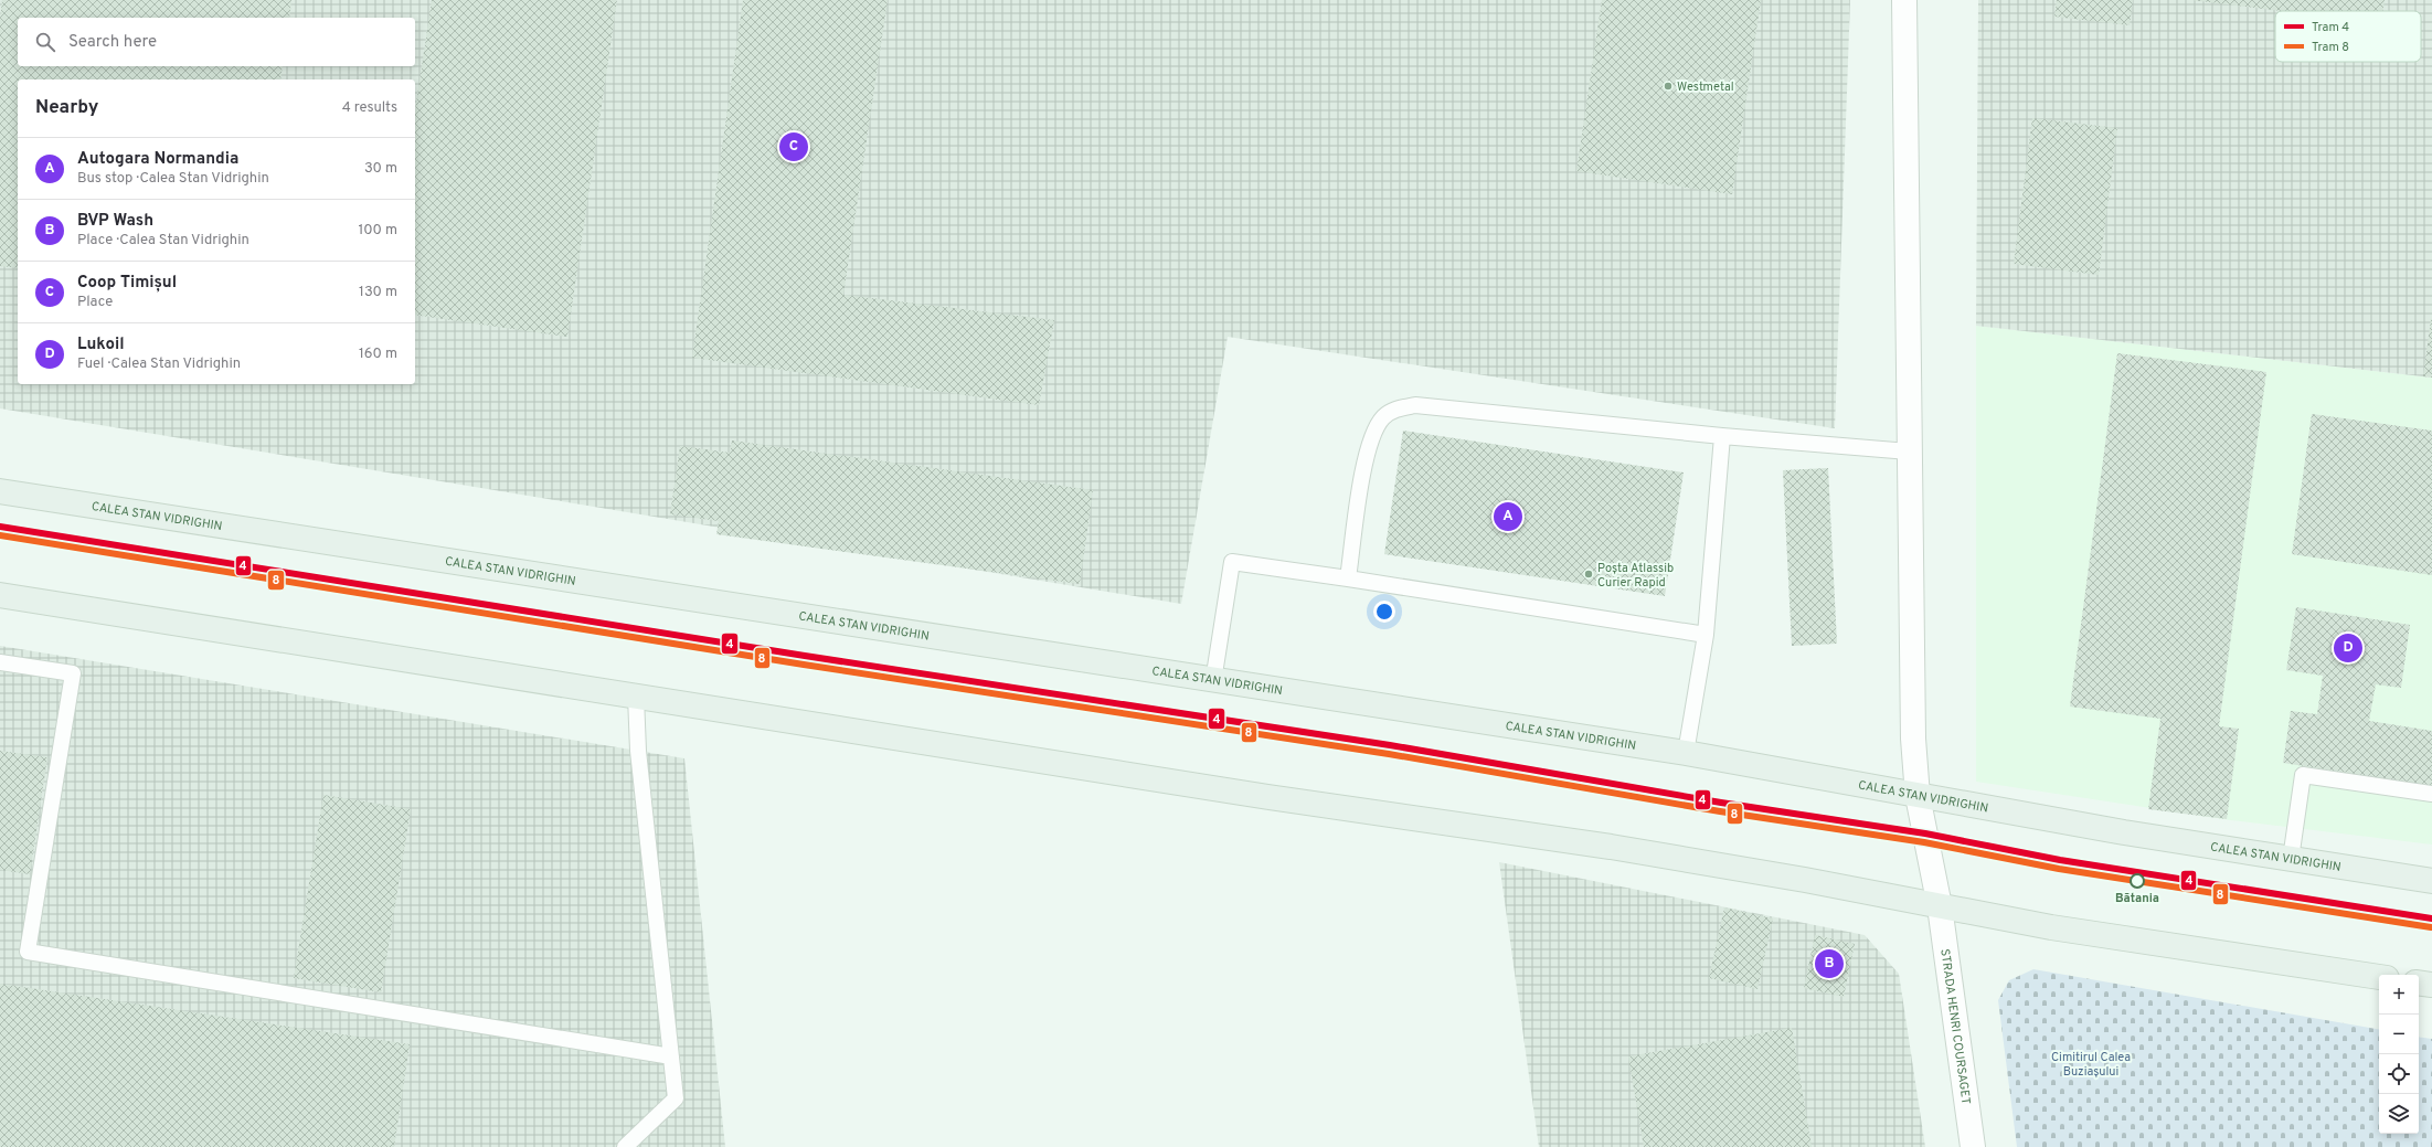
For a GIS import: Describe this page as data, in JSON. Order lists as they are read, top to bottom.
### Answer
{
  "streets": {
    "main road": ["CALEA STAN VIDRIGHIN"],
    "street": ["STRADA HENRI COURSAGET"]
  },
  "crossings": [
    ["CALEA STAN VIDRIGHIN", "STRADA HENRI COURSAGET"]
  ],
  "parks": ["Cimitirul Calea Buziașului"],
  "places": ["Westmetal", "Poșta Atlassib Curier Rapid", "Bătania"],
  "lines": ["tram line 4", "tram line 8"],
  "legend": ["Tram 4", "Tram 8"],
  "page": {
    "search": "Search here",
    "heading": ["Nearby", "4 results"],
    "pins": [
      "C",
      "A",
      "D",
      "B"
    ],
    "list": [
      {
        "mark": "A",
        "name": "Autogara Normandia",
        "note": "Bus stop · Calea Stan Vidrighin",
        "value": "30 m"
      },
      {
        "mark": "B",
        "name": "BVP Wash",
        "note": "Place · Calea Stan Vidrighin",
        "value": "100 m"
      },
      {
        "mark": "C",
        "name": "Coop Timișul",
        "note": "Place",
        "value": "130 m"
      },
      {
        "mark": "D",
        "name": "Lukoil",
        "note": "Fuel · Calea Stan Vidrighin",
        "value": "160 m"
      }
    ],
    "map_buttons": ["+", "−"]
  }
}
